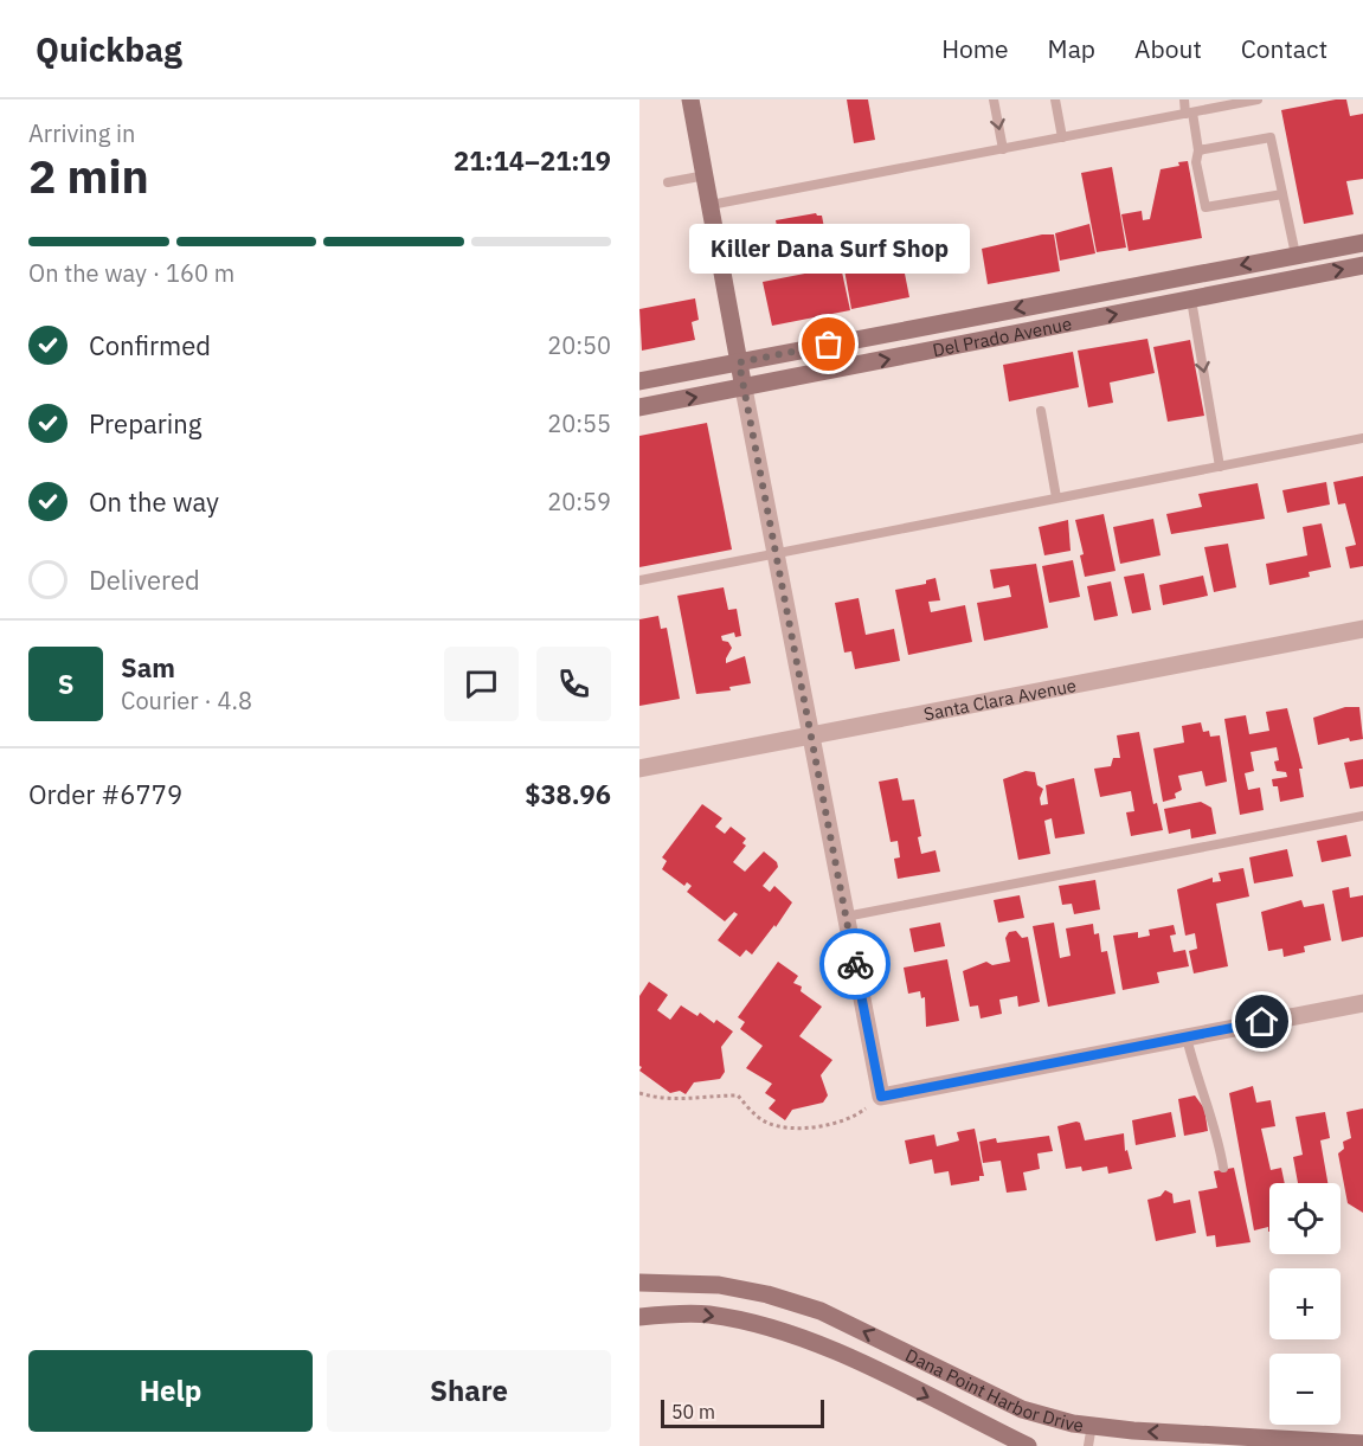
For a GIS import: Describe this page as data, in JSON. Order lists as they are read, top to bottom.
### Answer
{
  "streets": {
    "main road": ["Del Prado Avenue", "Dana Point Harbor Drive"],
    "street": ["Santa Clara Avenue"]
  },
  "places": ["Killer Dana Surf Shop"],
  "scale_bar": "50 m",
  "page": {
    "header": "Quickbag",
    "nav": [
      "Home",
      "Map",
      "About",
      "Contact"
    ],
    "heading": ["2 min", "Arriving in", "21:14–21:19"],
    "panel": [
      "Sam",
      "Courier · 4.8",
      "Order #6779",
      "$38.96"
    ],
    "bar": "On the way · 160 m",
    "bubble": "Killer Dana Surf Shop",
    "list": [
      ["Confirmed", "20:50"],
      ["Preparing", "20:55"],
      ["On the way", "20:59"],
      "Delivered"
    ],
    "round": "S",
    "map_buttons": ["+", "−"],
    "buttons": ["Help", "Share"],
    "scale": "50 m"
  }
}
